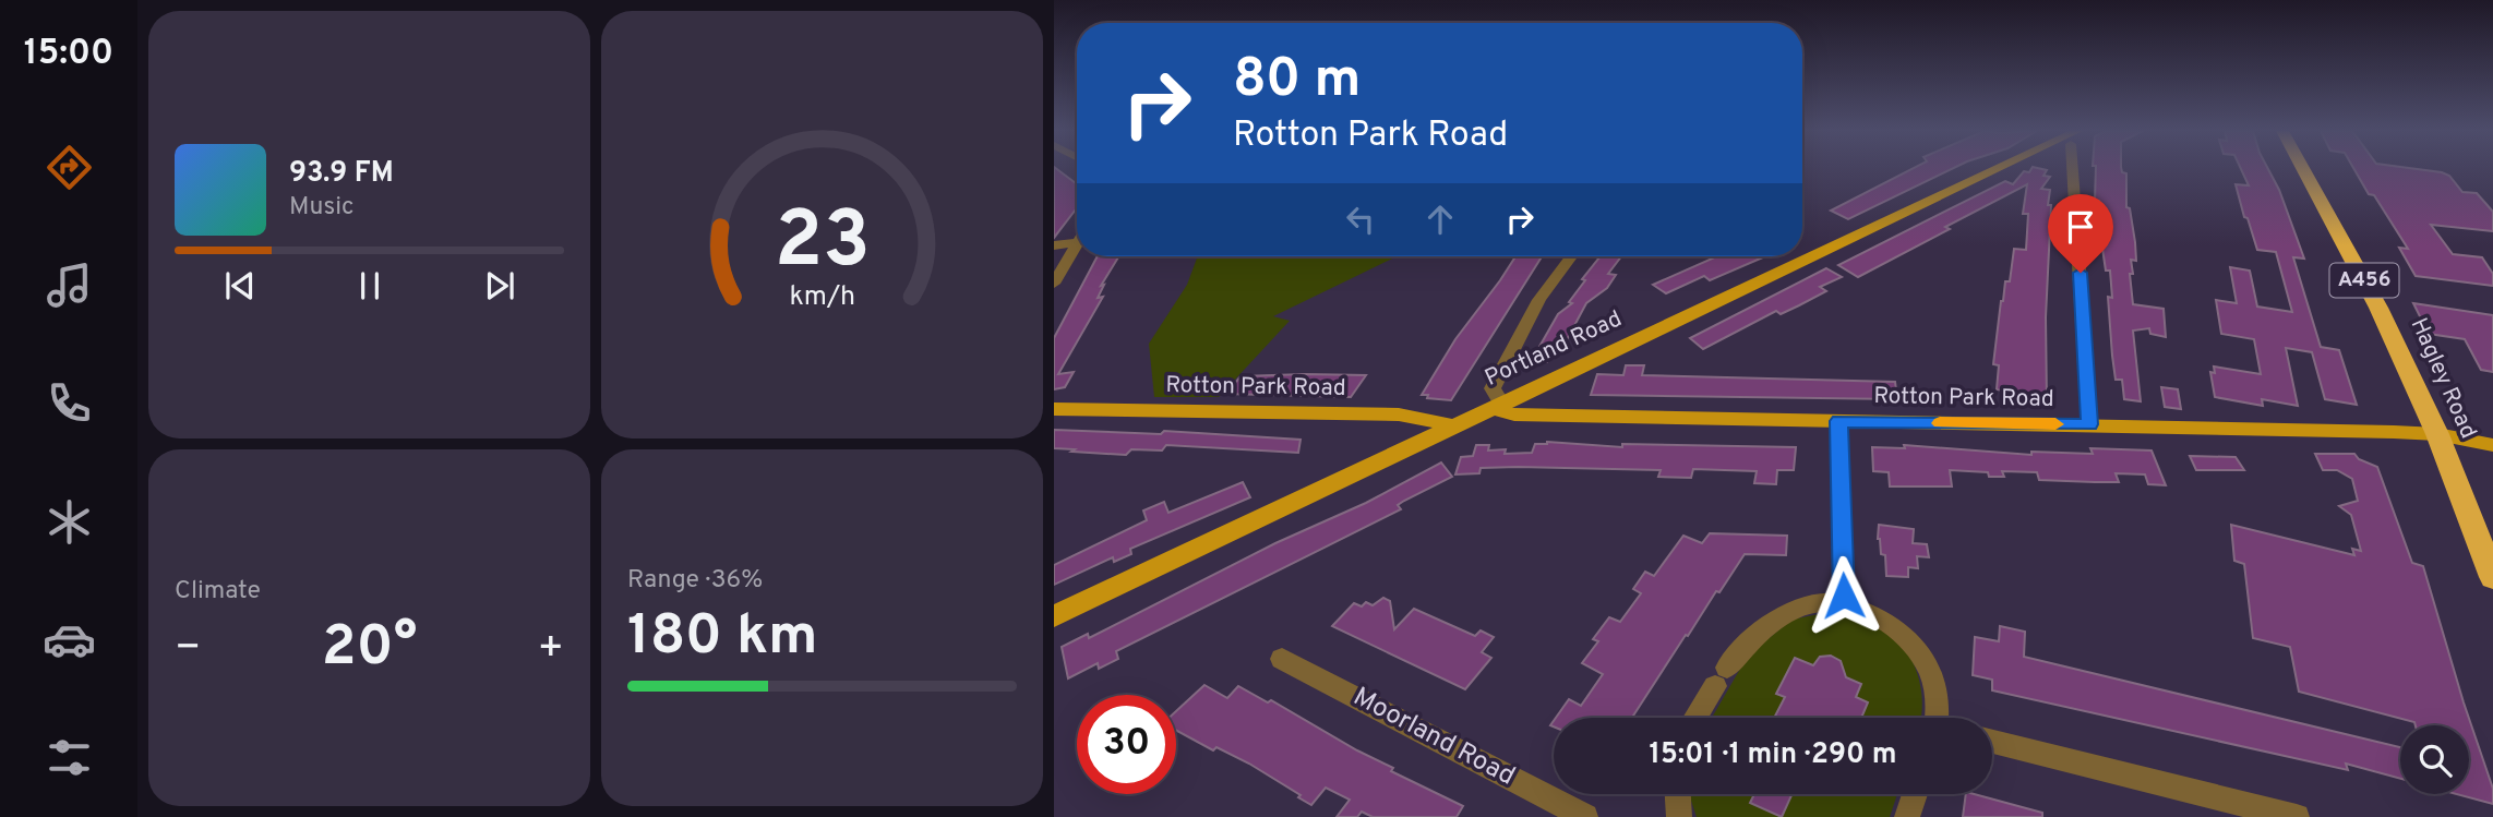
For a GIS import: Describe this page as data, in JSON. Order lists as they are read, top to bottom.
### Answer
{
  "streets": {
    "highway": ["A456", "Hagley Road"],
    "main road": ["Portland Road", "Rotton Park Road"],
    "street": ["Moorland Road"]
  },
  "crossings": [
    ["Portland Road", "Rotton Park Road"],
    ["Hagley Road", "Rotton Park Road"]
  ],
  "page": {
    "tabs": "15:00",
    "turn": ["80 m", "Rotton Park Road"],
    "song": ["93.9 FM", "Music"],
    "tile": [
      "Climate",
      ["Range · 36%", "180 km"]
    ],
    "heat": ["−", "20°", "+"],
    "limit": "30",
    "trip": "15:01 · 1 min · 290 m",
    "gauge": ["23", "km/h"]
  }
}
